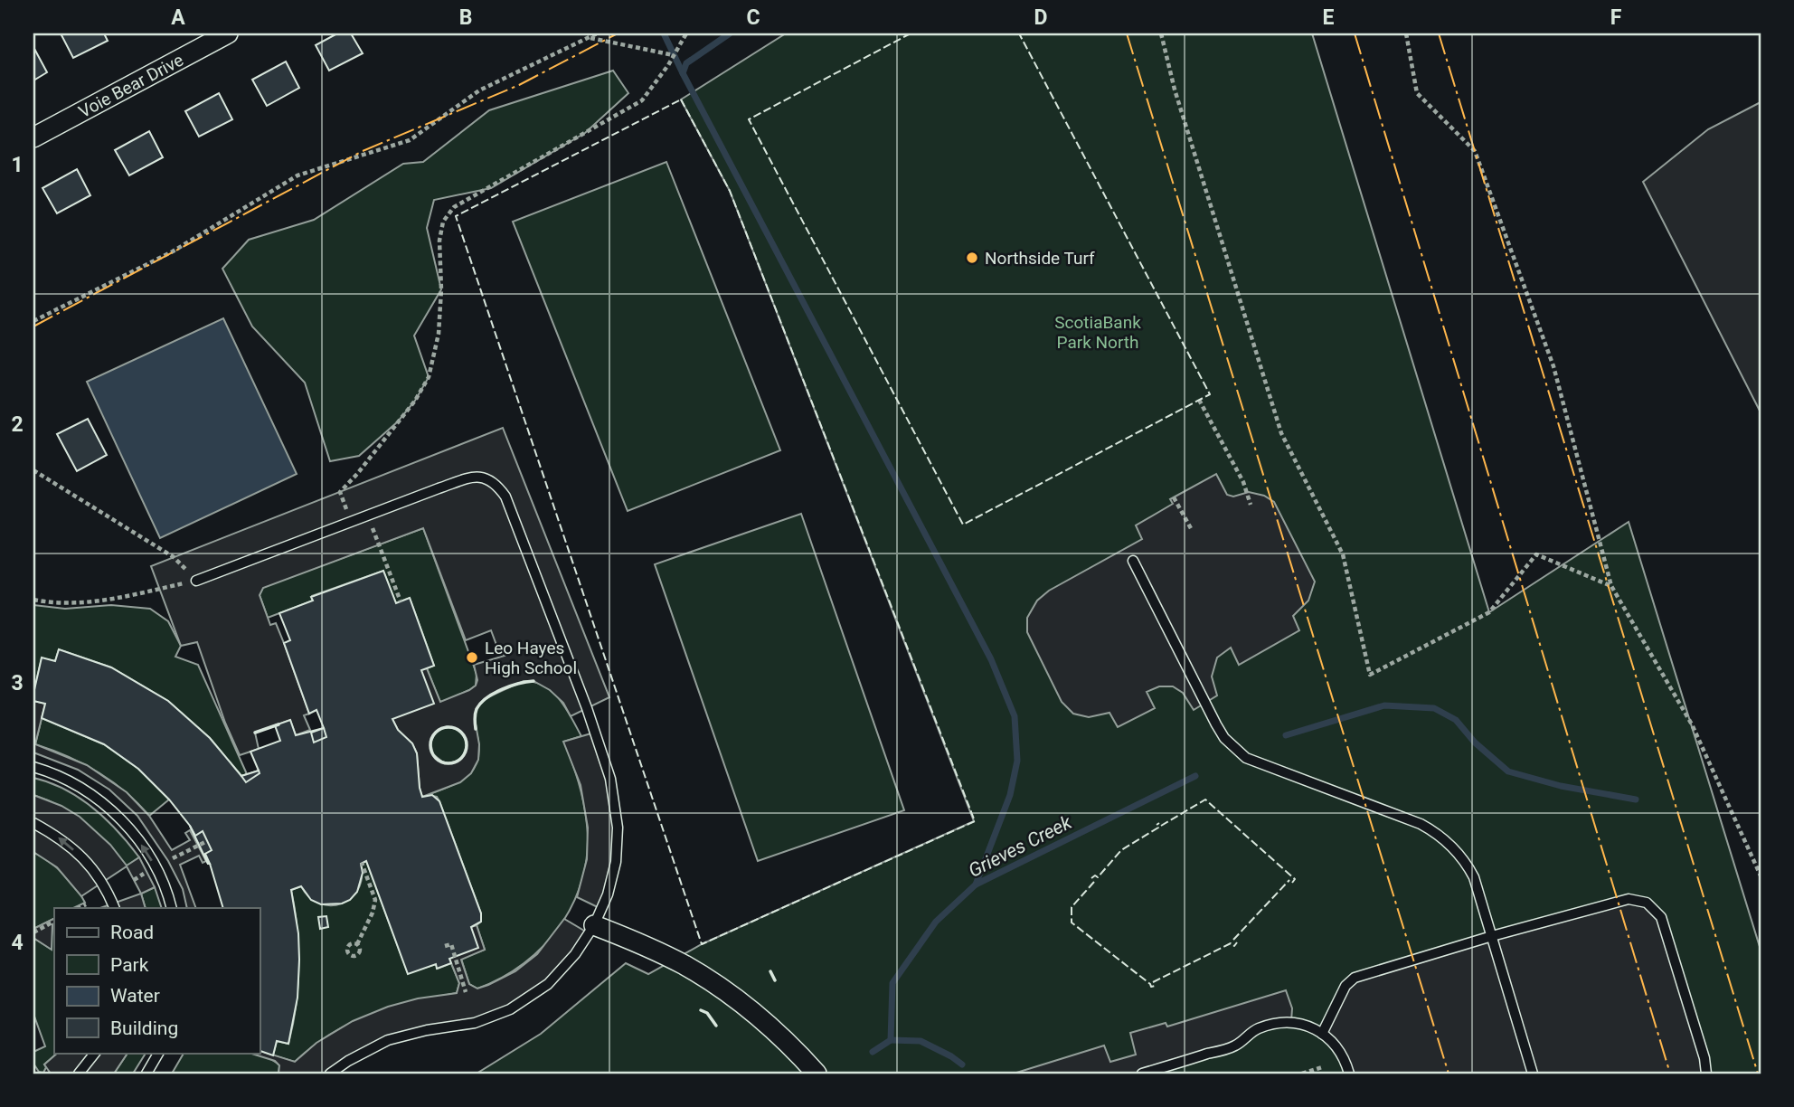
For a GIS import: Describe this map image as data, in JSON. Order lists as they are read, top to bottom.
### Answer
{
  "streets": {
    "street": ["Voie Bear Drive"]
  },
  "water": ["Grieves Creek"],
  "parks": ["ScotiaBank Park North"],
  "places": ["Northside Turf", "Leo Hayes High School"],
  "legend": [
    "Road",
    "Park",
    "Water",
    "Building"
  ],
  "grid": {
    "columns": [
      "A",
      "B",
      "C",
      "D",
      "E",
      "F"
    ],
    "rows": [
      "1",
      "2",
      "3",
      "4"
    ]
  }
}
